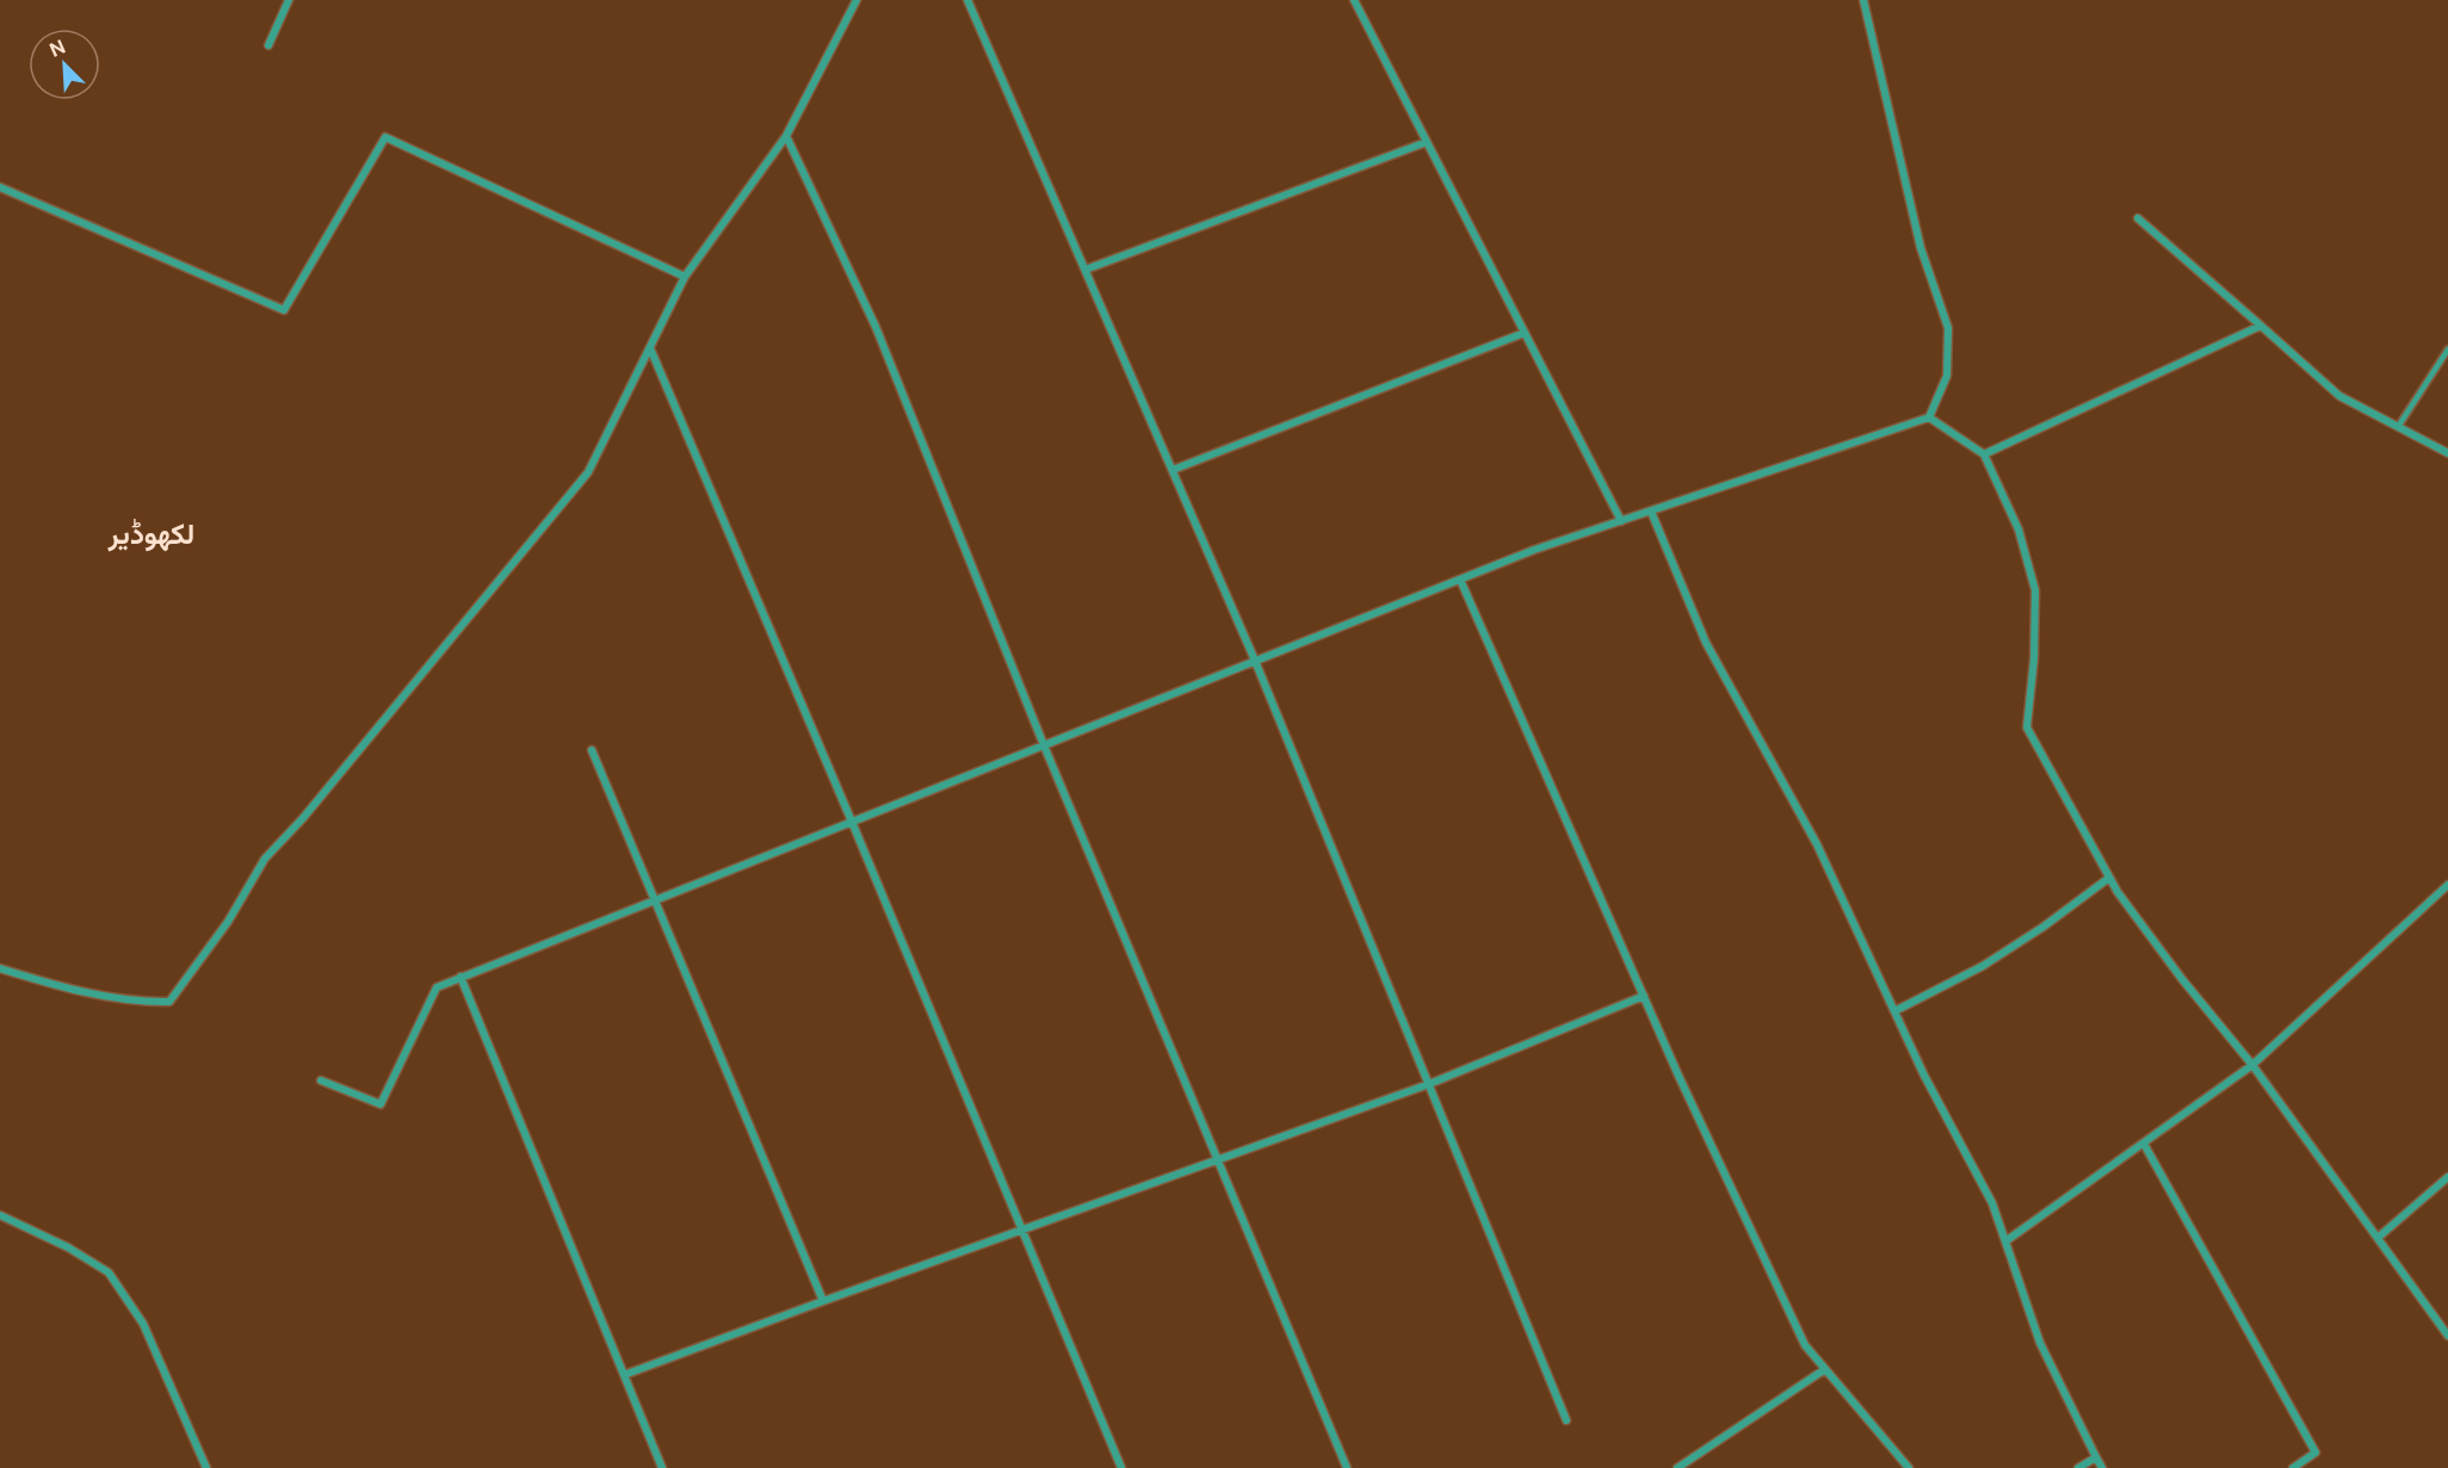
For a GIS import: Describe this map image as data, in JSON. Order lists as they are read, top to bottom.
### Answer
{
  "districts": ["لکھوڈیر"],
  "north": "top left"
}
